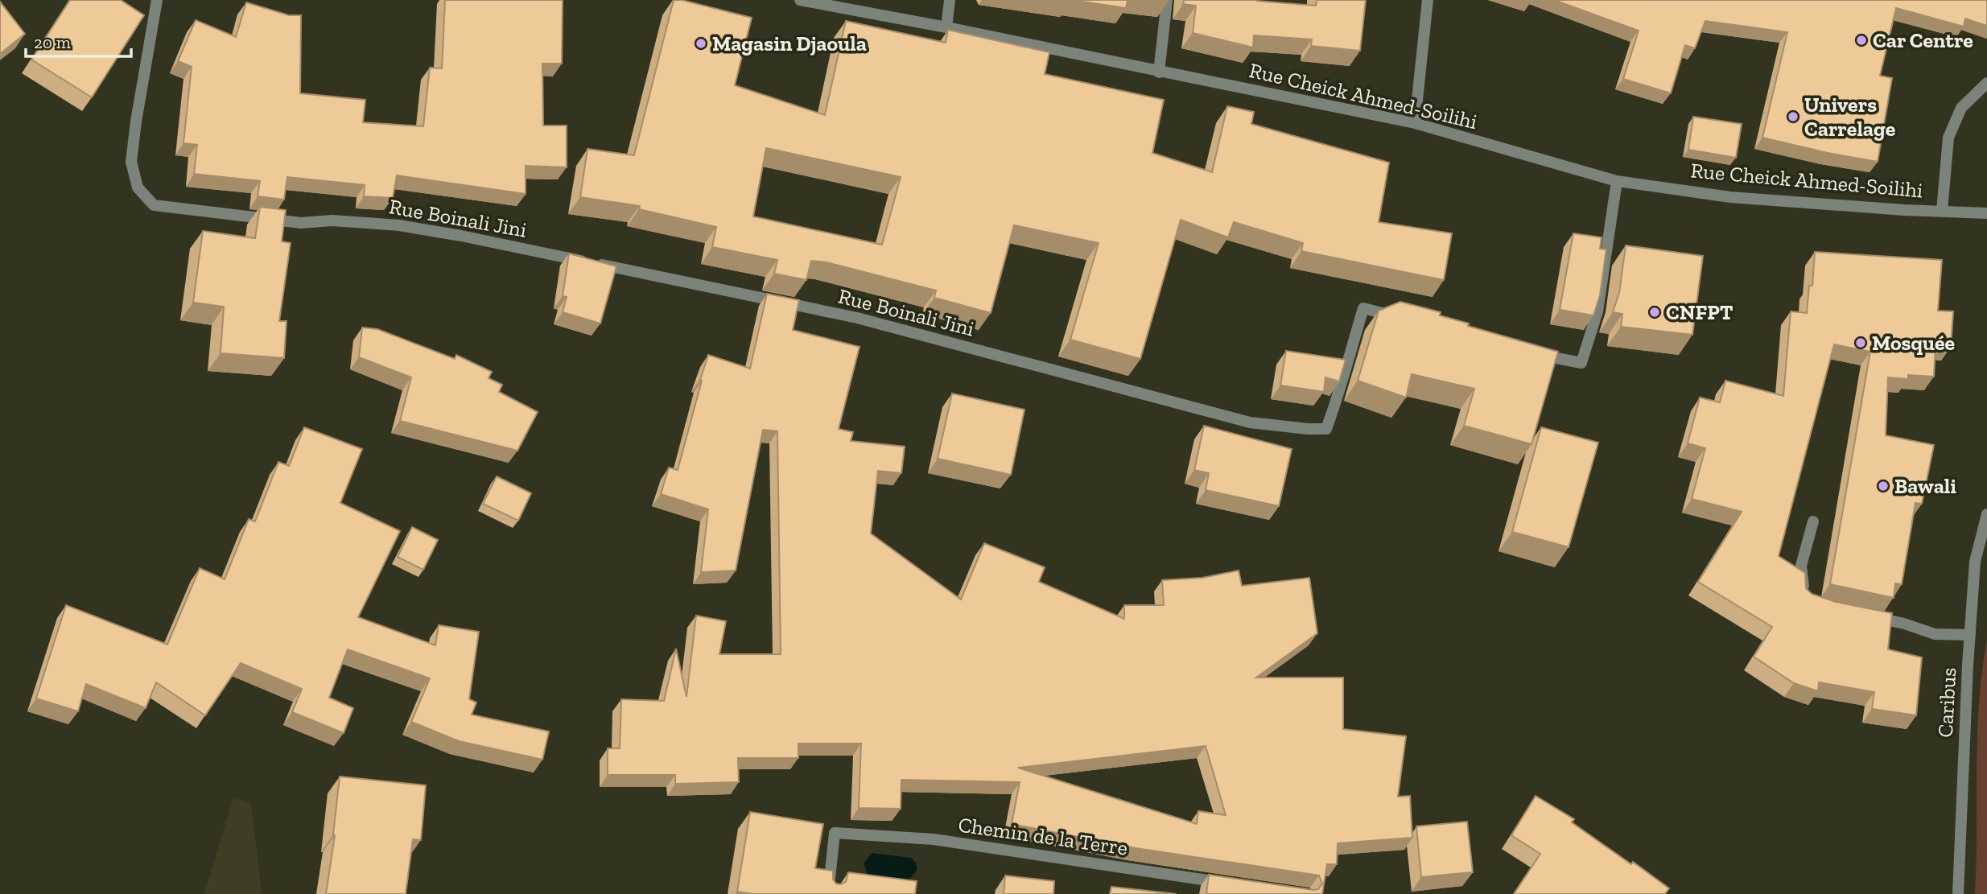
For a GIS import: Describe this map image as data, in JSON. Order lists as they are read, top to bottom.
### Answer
{
  "streets": {
    "street": [
      "Rue Cheick Ahmed-Soilihi",
      "Rue Boinali Jini",
      "Caribus",
      "Chemin de la Terre"
    ]
  },
  "places": [
    "Car Centre",
    "Magasin Djaoula",
    "Univers Carrelage",
    "CNFPT",
    "Mosquée",
    "Bawali"
  ],
  "scale_bar": "20 m"
}
